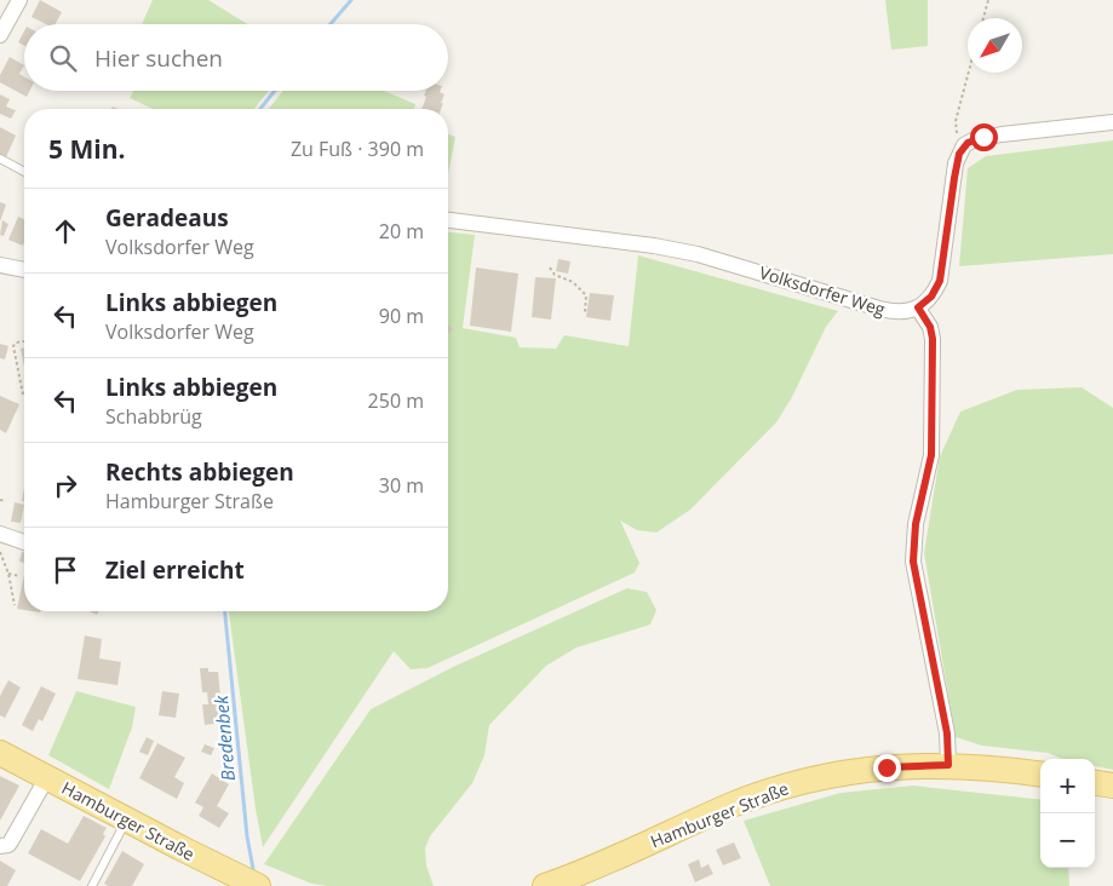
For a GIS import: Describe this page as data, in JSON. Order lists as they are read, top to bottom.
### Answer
{
  "streets": {
    "main road": ["Hamburger Straße"],
    "street": ["Volksdorfer Weg"]
  },
  "water": ["Bredenbek"],
  "north": "bottom left",
  "page": {
    "search": "Hier suchen",
    "heading": ["5 Min.", "Zu Fuß · 390 m"],
    "list": [
      ["Geradeaus", "Volksdorfer Weg", "20 m"],
      ["Links abbiegen", "Volksdorfer Weg", "90 m"],
      ["Links abbiegen", "Schabbrüg", "250 m"],
      ["Rechts abbiegen", "Hamburger Straße", "30 m"],
      "Ziel erreicht"
    ],
    "map_buttons": ["+", "−"]
  }
}
